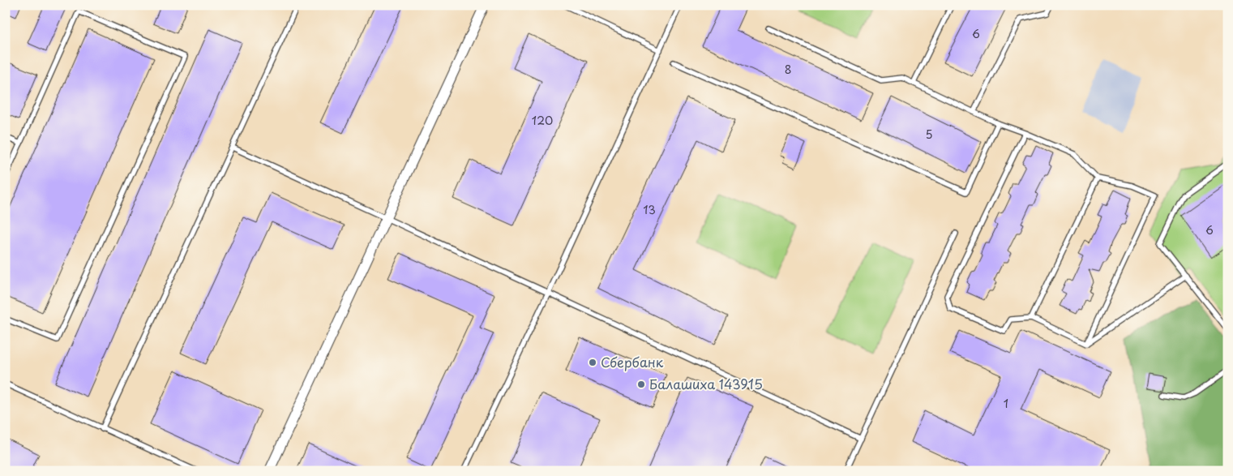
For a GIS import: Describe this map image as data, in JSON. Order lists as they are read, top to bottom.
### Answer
{
  "places": ["Сбербанк", "Балашиха 143915"],
  "house_numbers": [
    "6",
    "8",
    "120",
    "5",
    "13",
    "6",
    "1"
  ]
}
